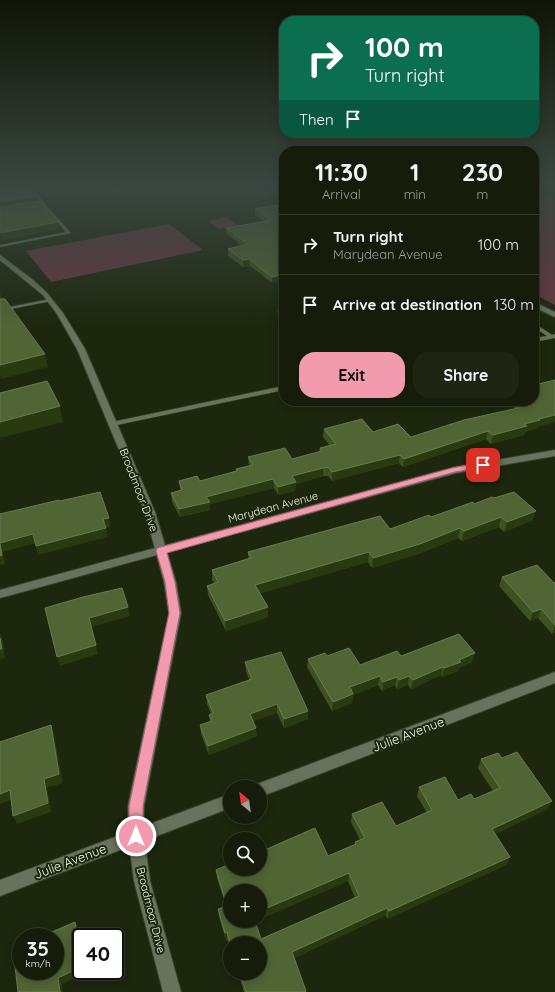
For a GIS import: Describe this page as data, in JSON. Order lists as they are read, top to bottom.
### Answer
{
  "streets": {
    "street": ["Broadmoor Drive", "Marydean Avenue", "Julie Avenue"]
  },
  "crossings": [
    ["Broadmoor Drive", "Marydean Avenue"],
    ["Broadmoor Drive", "Julie Avenue"]
  ],
  "north": "top left",
  "page": {
    "turn": ["100 m", "Turn right"],
    "then": "Then",
    "eta": [
      "11:30",
      "Arrival",
      "1",
      "min",
      "230",
      "m"
    ],
    "list": [
      {
        "name": "Turn right",
        "note": "Marydean Avenue",
        "value": "100 m"
      },
      {
        "name": "Arrive at destination",
        "value": "130 m"
      }
    ],
    "buttons": ["Exit", "Share"],
    "map_buttons": ["+", "−"],
    "speed": "35 km/h",
    "limit": "40"
  }
}
